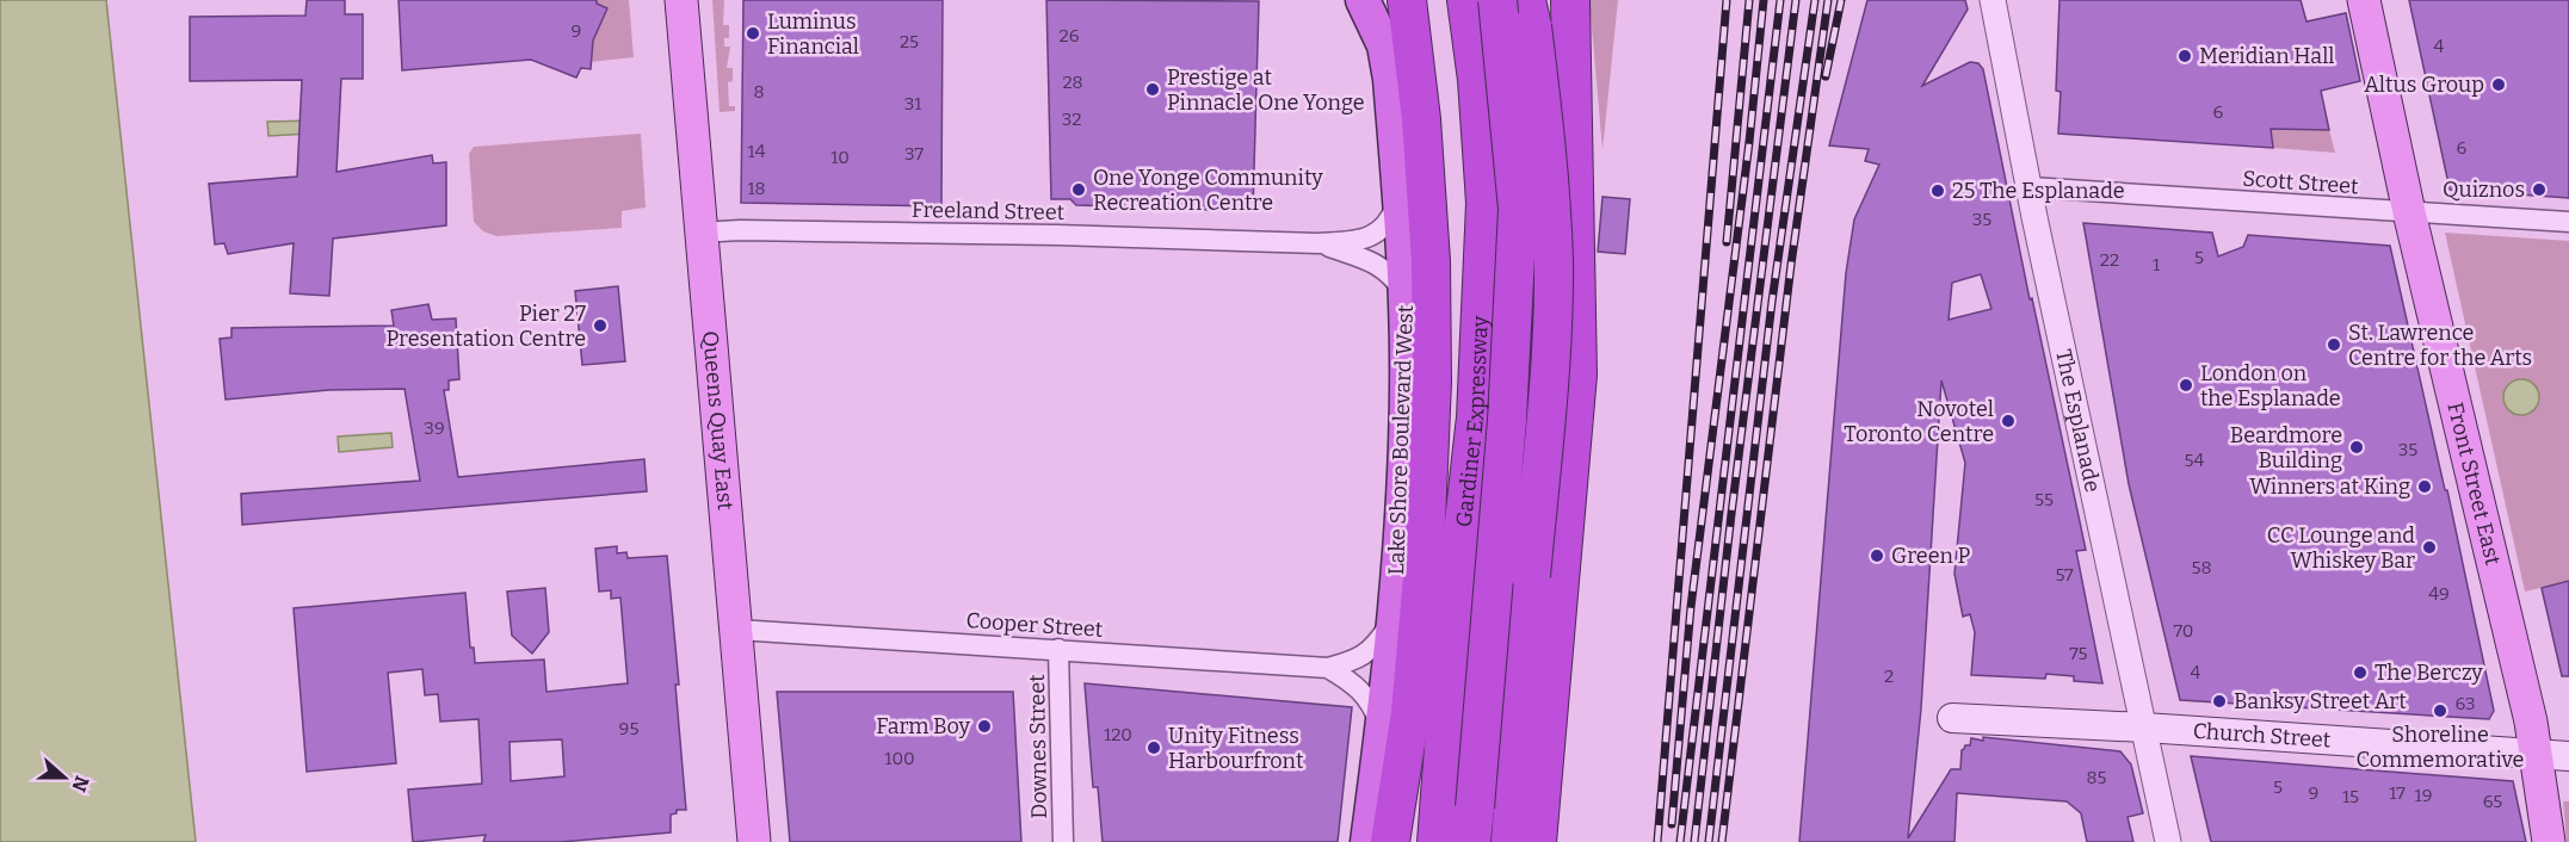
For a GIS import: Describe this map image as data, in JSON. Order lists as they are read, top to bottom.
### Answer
{
  "streets": {
    "highway": ["Gardiner Expressway", "Lake Shore Boulevard West"],
    "main road": ["Queens Quay East", "Front Street East", "Church Street"],
    "street": [
      "Scott Street",
      "Freeland Street",
      "The Esplanade",
      "Cooper Street",
      "Downes Street"
    ]
  },
  "crossings": [
    ["Scott Street", "The Esplanade"],
    ["Scott Street", "Front Street East"],
    ["Freeland Street", "Queens Quay East"],
    ["Freeland Street", "Lake Shore Boulevard West"],
    ["Queens Quay East", "Cooper Street"],
    ["The Esplanade", "Church Street"],
    ["Lake Shore Boulevard West", "Cooper Street"],
    ["Front Street East", "Church Street"],
    ["Cooper Street", "Downes Street"]
  ],
  "places": [
    "Luminus Financial",
    "Meridian Hall",
    "Altus Group",
    "Prestige at Pinnacle One Yonge",
    "One Yonge Community Recreation Centre",
    "Quiznos",
    "25 The Esplanade",
    "Pier 27 Presentation Centre",
    "St. Lawrence Centre for the Arts",
    "London on the Esplanade",
    "Novotel Toronto Centre",
    "Beardmore Building",
    "Winners at King",
    "CC Lounge and Whiskey Bar",
    "Green P",
    "The Berczy",
    "Banksy Street Art",
    "Shoreline Commemorative",
    "Farm Boy",
    "Unity Fitness Harbourfront"
  ],
  "house_numbers": [
    "9",
    "26",
    "25",
    "4",
    "28",
    "8",
    "31",
    "6",
    "32",
    "6",
    "14",
    "37",
    "10",
    "18",
    "35",
    "5",
    "22",
    "1",
    "39",
    "35",
    "54",
    "55",
    "58",
    "57",
    "49",
    "70",
    "75",
    "4",
    "2",
    "63",
    "95",
    "120",
    "100",
    "85",
    "5",
    "9",
    "17",
    "19",
    "15",
    "65"
  ],
  "north": "right"
}
